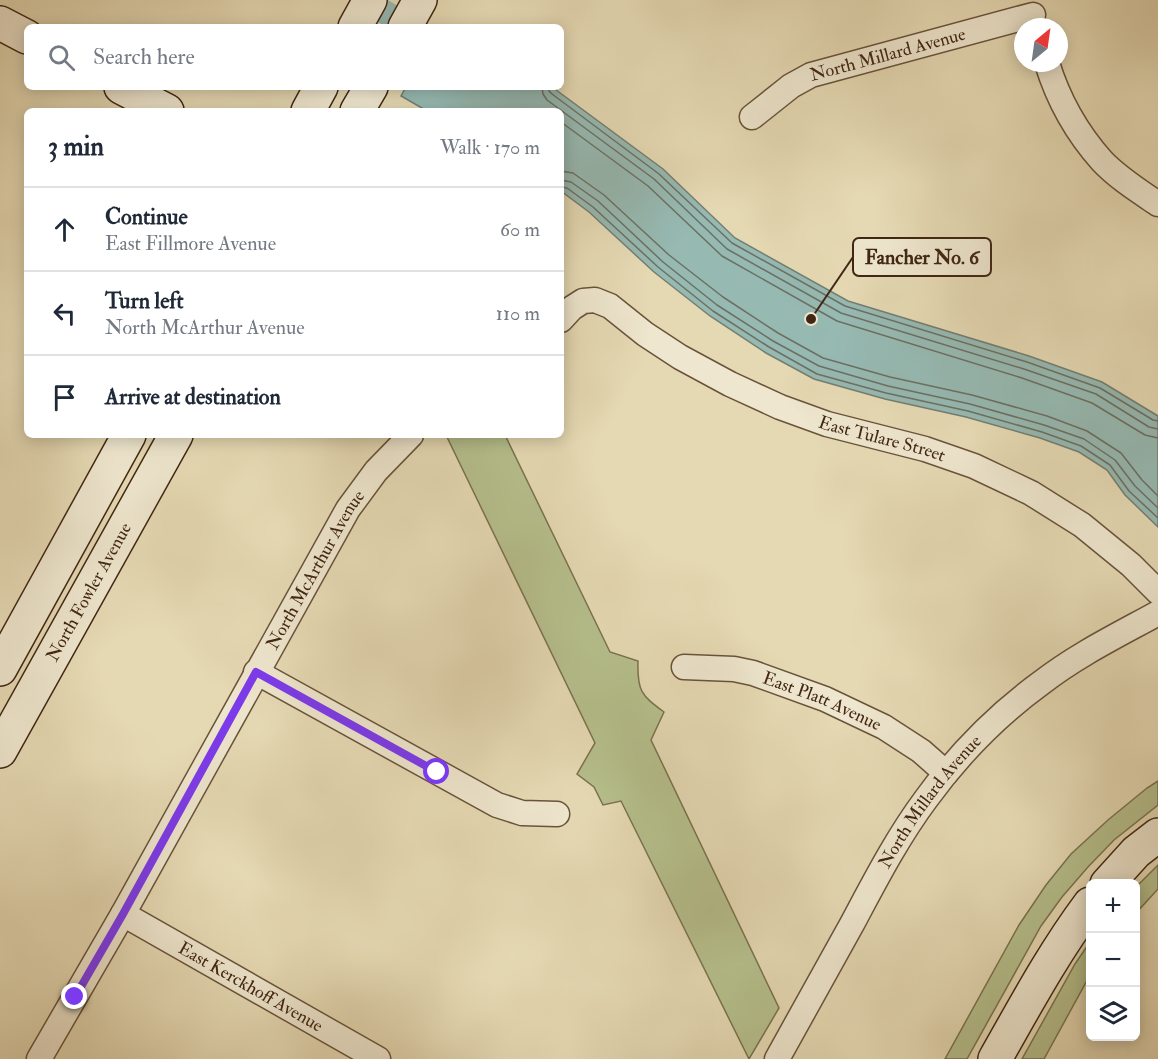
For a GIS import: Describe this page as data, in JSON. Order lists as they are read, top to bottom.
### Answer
{
  "streets": {
    "main road": ["North Fowler Avenue"],
    "street": [
      "North Millard Avenue",
      "East Tulare Street",
      "North McArthur Avenue",
      "East Platt Avenue",
      "East Kerckhoff Avenue"
    ]
  },
  "crossings": [
    ["North Millard Avenue", "East Platt Avenue"],
    ["North McArthur Avenue", "East Kerckhoff Avenue"]
  ],
  "places": ["Fancher No. 6"],
  "north": "top right",
  "page": {
    "search": "Search here",
    "heading": ["3 min", "Walk · 170 m"],
    "list": [
      ["Continue", "East Fillmore Avenue", "60 m"],
      ["Turn left", "North McArthur Avenue", "110 m"],
      "Arrive at destination"
    ],
    "map_buttons": ["+", "−"]
  }
}
